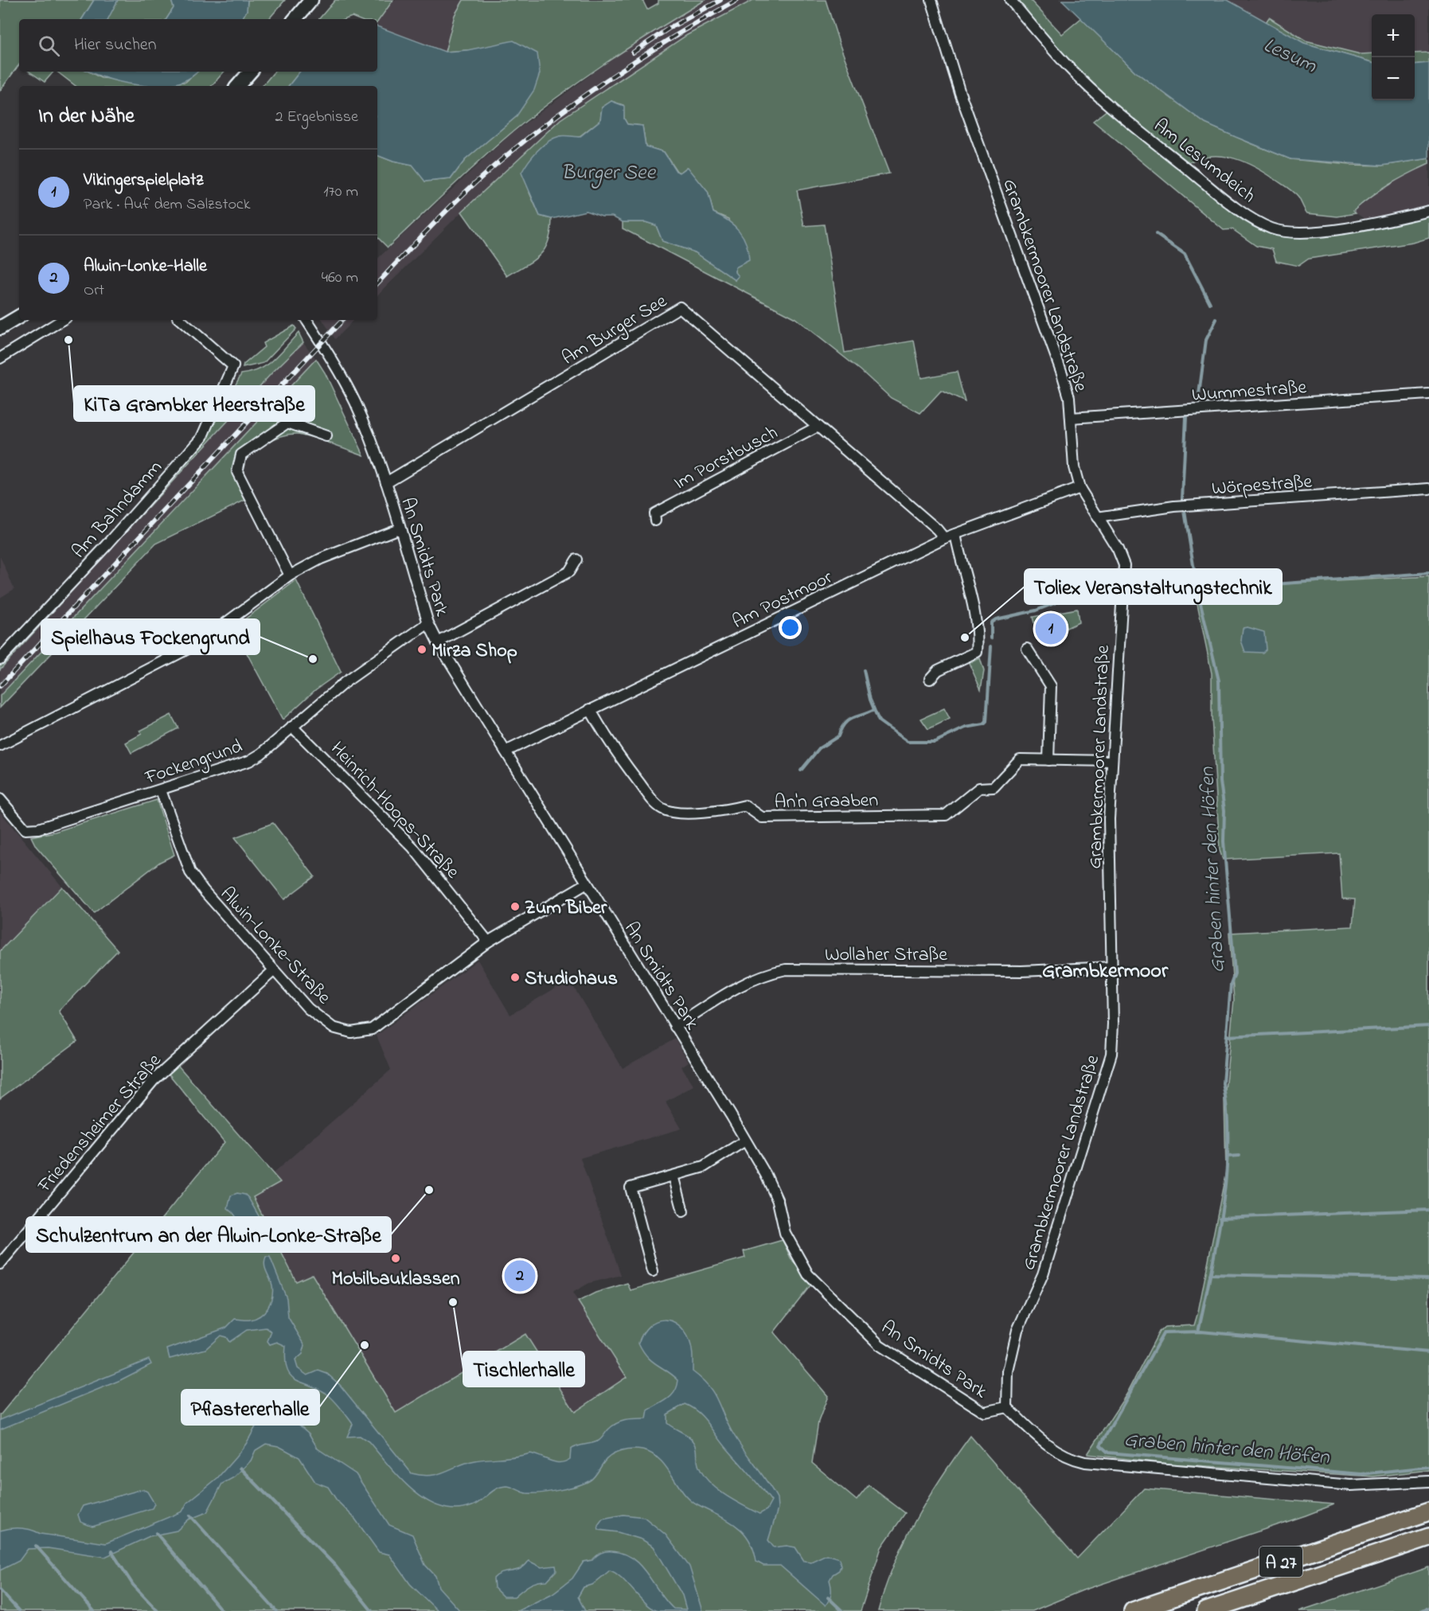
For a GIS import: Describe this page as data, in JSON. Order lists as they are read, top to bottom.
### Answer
{
  "streets": {
    "highway": ["A 27"],
    "street": [
      "Am Lesumdeich",
      "Grambkermoorer Landstraße",
      "Am Burger See",
      "Wummestraße",
      "Im Porstbusch",
      "Wörpestraße",
      "Am Bahndamm",
      "An Smidts Park",
      "Am Postmoor",
      "Fockengrund",
      "An'n Graaben",
      "Heinrich-Hoops-Straße",
      "Alwin-Lonke-Straße",
      "Wollaher Straße",
      "Friedensheimer Straße"
    ]
  },
  "crossings": [
    ["Grambkermoorer Landstraße", "Wummestraße"],
    ["Grambkermoorer Landstraße", "Wörpestraße"],
    ["Grambkermoorer Landstraße", "An Smidts Park"],
    ["Grambkermoorer Landstraße", "Am Postmoor"],
    ["Grambkermoorer Landstraße", "Wollaher Straße"],
    ["Am Burger See", "Im Porstbusch"],
    ["Am Burger See", "An Smidts Park"],
    ["Am Burger See", "Am Postmoor"],
    ["An Smidts Park", "Am Postmoor"],
    ["An Smidts Park", "Fockengrund"],
    ["An Smidts Park", "Alwin-Lonke-Straße"],
    ["An Smidts Park", "Wollaher Straße"],
    ["Am Postmoor", "An'n Graaben"],
    ["Fockengrund", "Heinrich-Hoops-Straße"],
    ["Fockengrund", "Alwin-Lonke-Straße"],
    ["Heinrich-Hoops-Straße", "Alwin-Lonke-Straße"],
    ["Alwin-Lonke-Straße", "Friedensheimer Straße"]
  ],
  "districts": ["Grambkermoor"],
  "water": ["Lesum", "Burger See", "Graben hinter den Höfen"],
  "places": [
    "KiTa Grambker Heerstraße",
    "Toliex Veranstaltungstechnik",
    "Mirza Shop",
    "Spielhaus Fockengrund",
    "Zum Biber",
    "Studiohaus",
    "Schulzentrum an der Alwin-Lonke-Straße",
    "Mobilbauklassen",
    "Tischlerhalle",
    "Pflastererhalle"
  ],
  "page": {
    "map_buttons": ["+", "−"],
    "search": "Hier suchen",
    "heading": ["In der Nähe", "2 Ergebnisse"],
    "list": [
      {
        "mark": "1",
        "name": "Vikingerspielplatz",
        "note": "Park · Auf dem Salzstock",
        "value": "170 m"
      },
      {
        "mark": "2",
        "name": "Alwin-Lonke-Halle",
        "note": "Ort",
        "value": "460 m"
      }
    ],
    "pins": ["1", "2"]
  }
}
